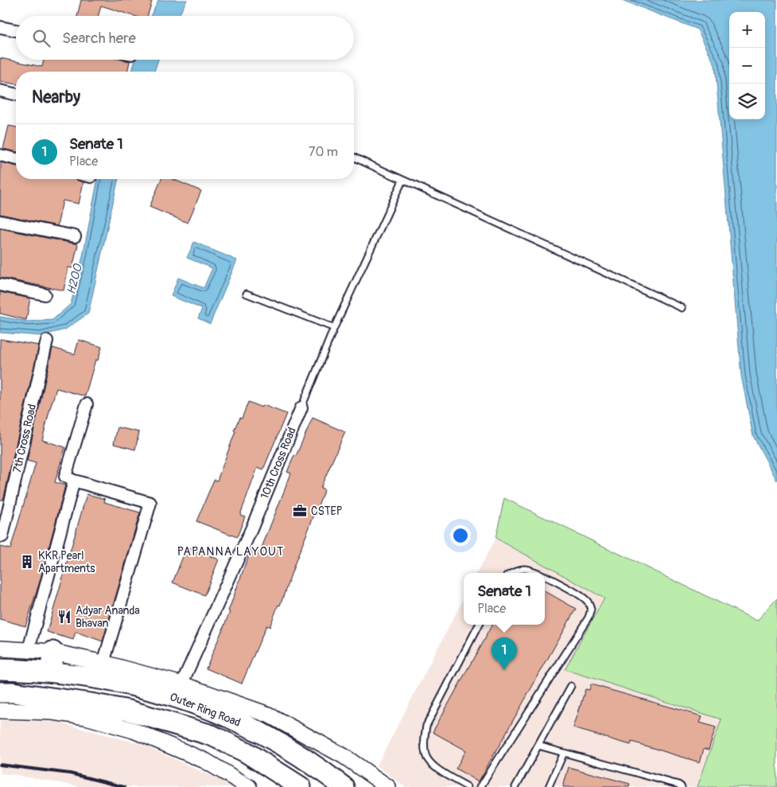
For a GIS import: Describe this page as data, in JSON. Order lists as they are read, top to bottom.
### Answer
{
  "streets": {
    "highway": ["Outer Ring Road"],
    "street": ["7th Cross Road", "10th Cross Road"]
  },
  "crossings": [
    ["10th Cross Road", "Outer Ring Road"]
  ],
  "districts": ["PAPANNA LAYOUT"],
  "water": ["H200"],
  "places": {
    "office": ["CSTEP"],
    "building": ["KKR Pearl Apartments"],
    "restaurant": ["Adyar Ananda Bhavan"]
  },
  "page": {
    "map_buttons": ["+", "−"],
    "search": "Search here",
    "heading": "Nearby",
    "list": [
      {
        "mark": "1",
        "name": "Senate 1",
        "note": "Place",
        "value": "70 m"
      }
    ],
    "popup": ["Senate 1", "Place"],
    "pins": "1"
  }
}
